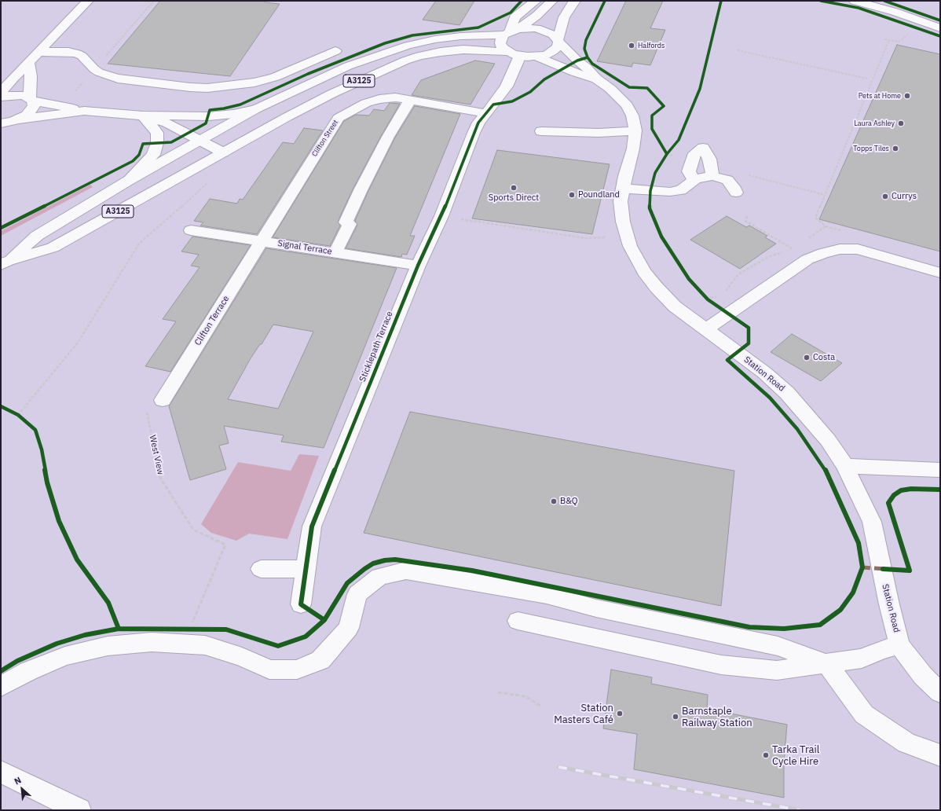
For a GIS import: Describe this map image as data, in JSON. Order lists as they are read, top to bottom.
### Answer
{
  "streets": {
    "street": [
      "A3125",
      "Clifton Street",
      "Signal Terrace",
      "Clifton Terrace",
      "Sticklepath Terrace",
      "Station Road"
    ],
    "path": ["West View"]
  },
  "crossings": [
    ["A3125", "Station Road"],
    ["Clifton Street", "Signal Terrace"],
    ["Clifton Street", "Clifton Terrace"],
    ["Clifton Street", "Sticklepath Terrace"],
    ["Signal Terrace", "Clifton Terrace"],
    ["Signal Terrace", "Sticklepath Terrace"],
    ["Clifton Terrace", "West View"]
  ],
  "places": [
    "Halfords",
    "Pets at Home",
    "Laura Ashley",
    "Topps Tiles",
    "Sports Direct",
    "Poundland",
    "Currys",
    "Costa",
    "B&Q",
    "Station Masters Café",
    "Barnstaple Railway Station",
    "Tarka Trail Cycle Hire"
  ],
  "north": "top left"
}
